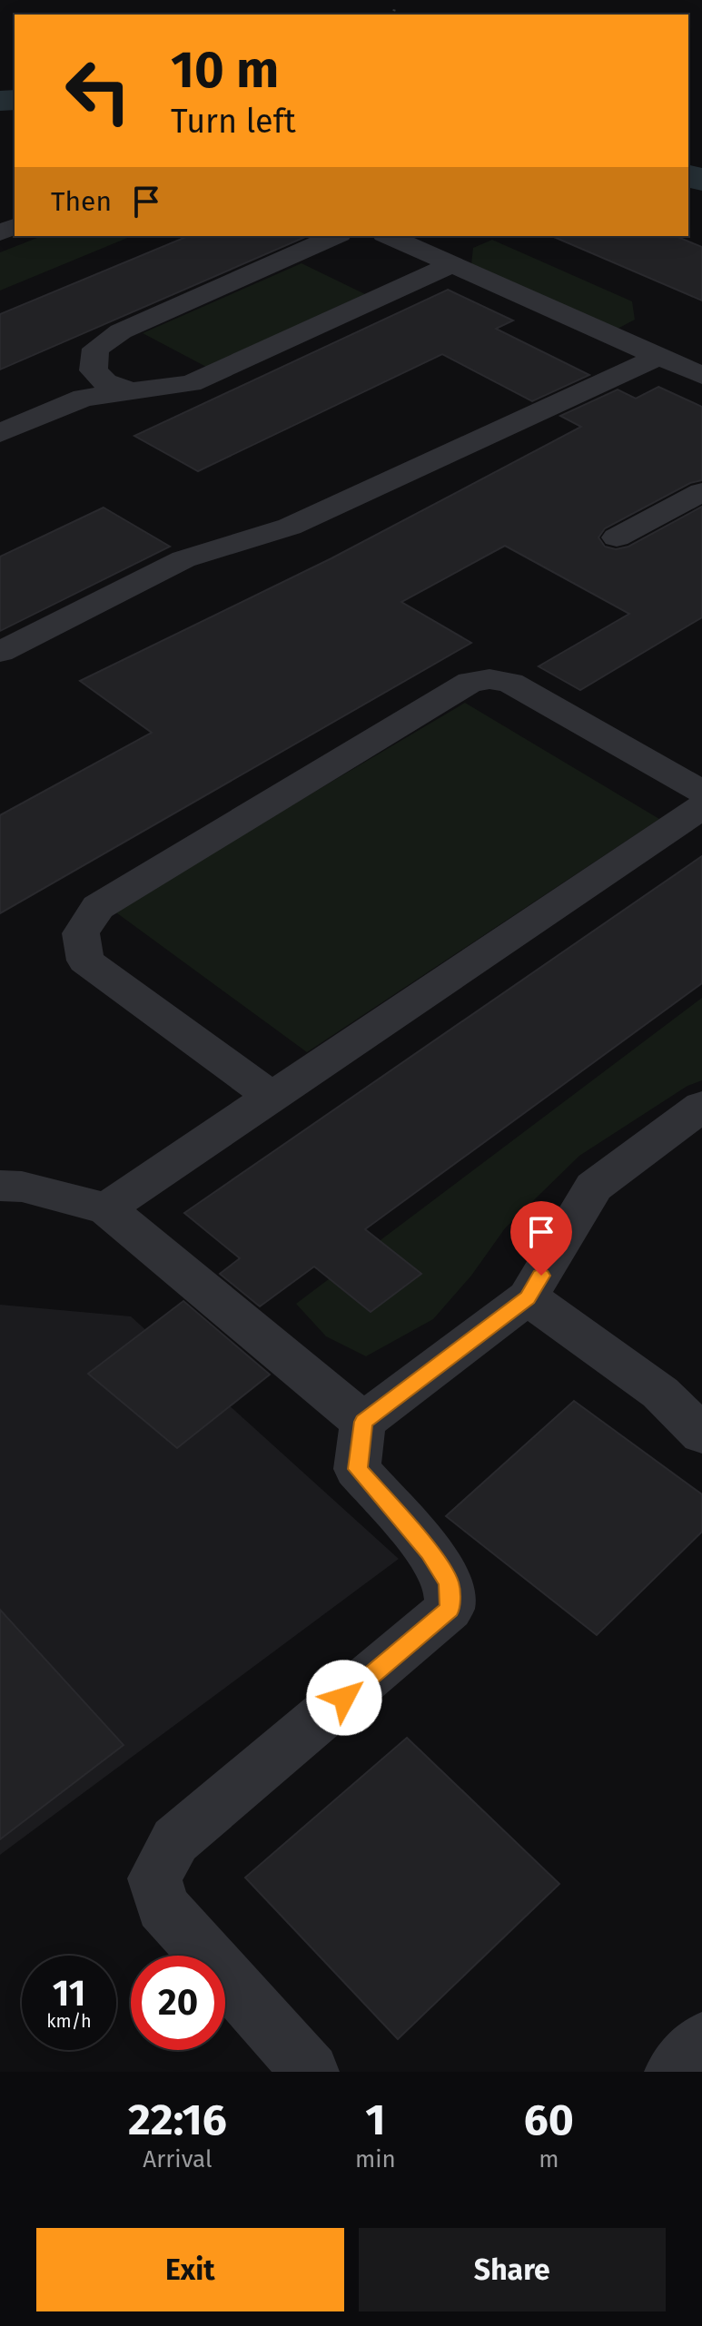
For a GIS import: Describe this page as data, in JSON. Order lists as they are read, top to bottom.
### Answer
{
  "page": {
    "turn": ["10 m", "Turn left"],
    "then": "Then",
    "speed": "11 km/h",
    "limit": "20",
    "eta": [
      "22:16",
      "Arrival",
      "1",
      "min",
      "60",
      "m"
    ],
    "buttons": ["Exit", "Share"]
  }
}
